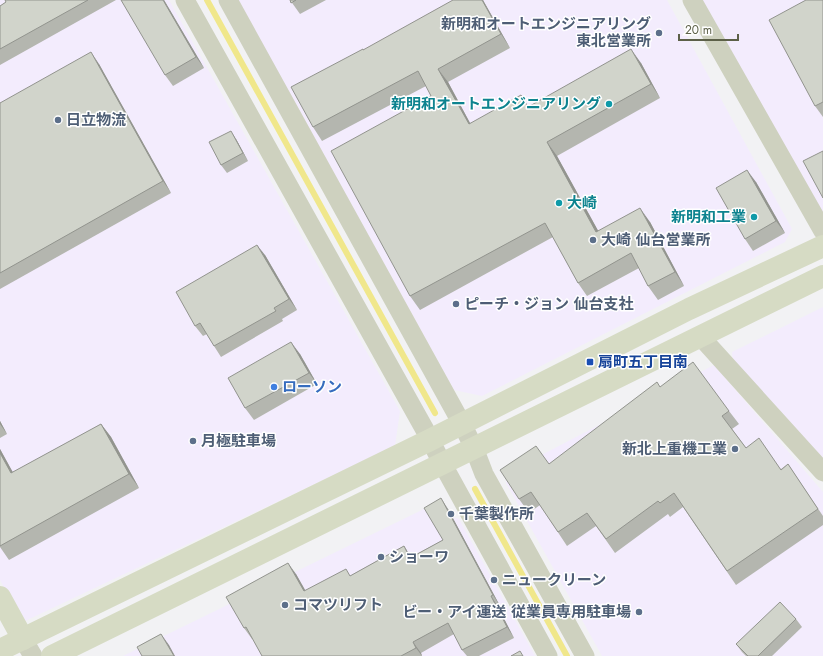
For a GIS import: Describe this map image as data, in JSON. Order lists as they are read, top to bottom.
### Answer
{
  "places": {
    "other": [
      "新明和オートエンジニアリング 東北営業所",
      "新明和オートエンジニアリング",
      "日立物流",
      "大崎",
      "新明和工業",
      "大崎 仙台営業所",
      "ピーチ・ジョン 仙台支社",
      "ローソン",
      "月極駐車場",
      "新北上重機工業",
      "千葉製作所",
      "ショーワ",
      "ニュークリーン",
      "コマツリフト",
      "ビー・アイ運送 従業員専用駐車場"
    ],
    "transit": ["扇町五丁目南"]
  },
  "scale_bar": "20 m"
}
